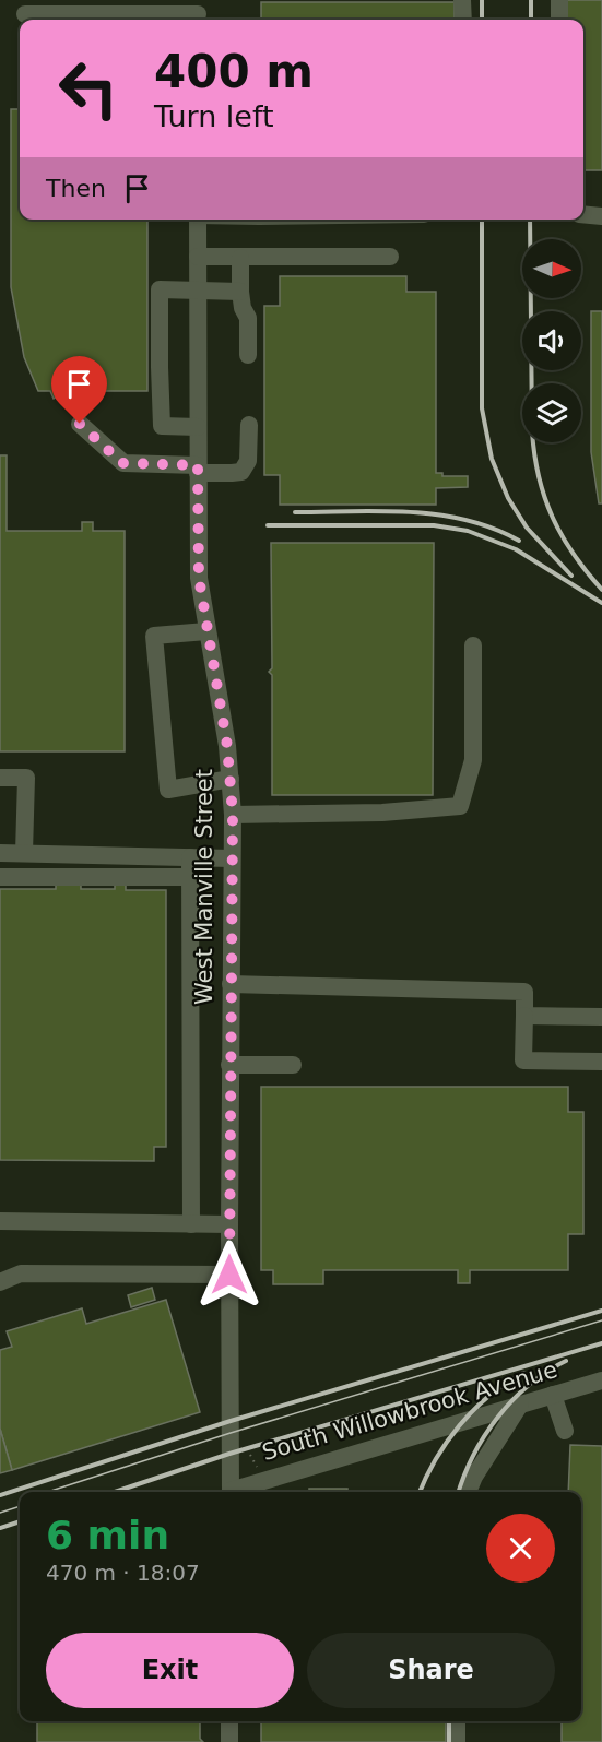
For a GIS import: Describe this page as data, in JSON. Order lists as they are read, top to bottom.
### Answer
{
  "streets": {
    "street": ["West Manville Street", "South Willowbrook Avenue"]
  },
  "north": "right",
  "page": {
    "turn": ["400 m", "Turn left"],
    "then": "Then",
    "heading": ["6 min", "470 m · 18:07"],
    "buttons": ["Exit", "Share"]
  }
}
